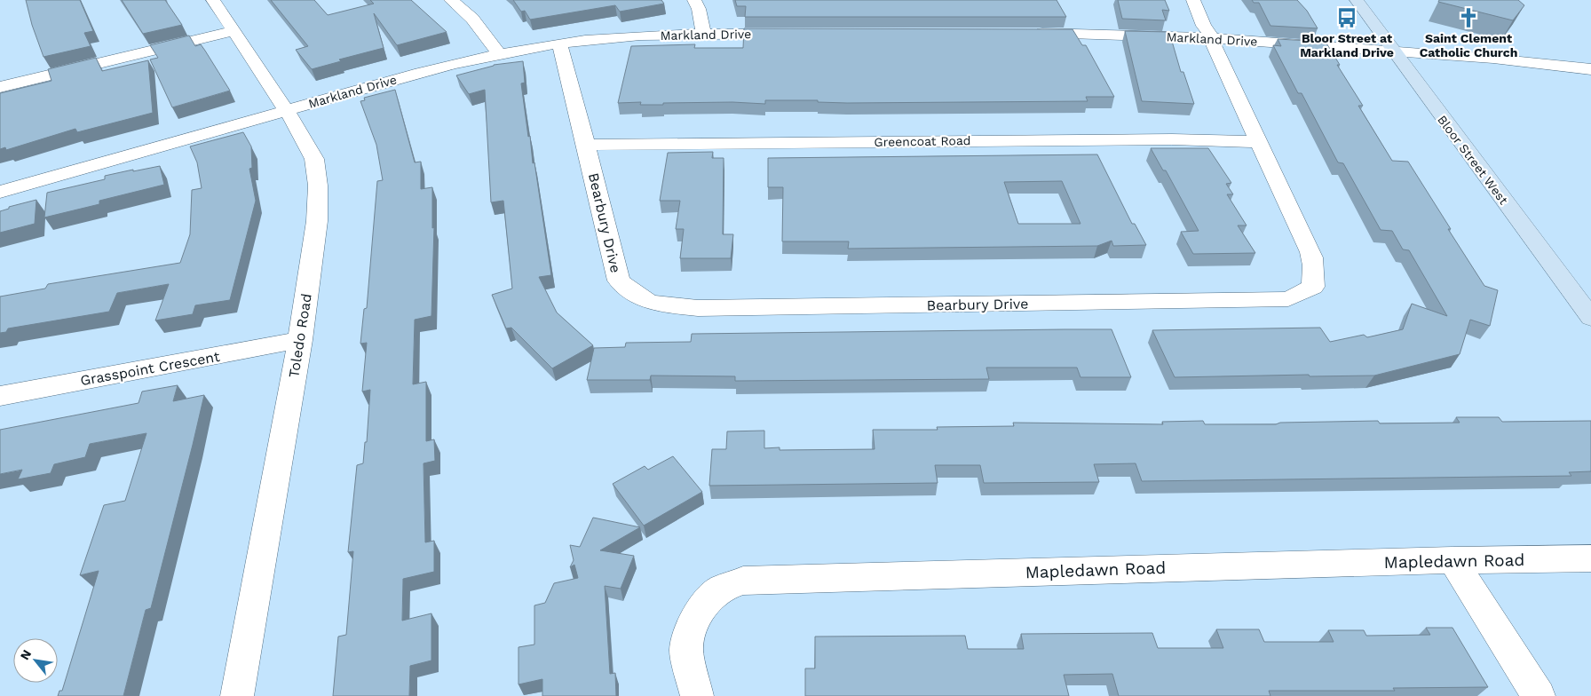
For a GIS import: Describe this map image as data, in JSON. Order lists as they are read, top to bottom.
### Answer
{
  "streets": {
    "main road": ["Bloor Street West"],
    "street": [
      "Markland Drive",
      "Greencoat Road",
      "Bearbury Drive",
      "Toledo Road",
      "Grasspoint Crescent",
      "Mapledawn Road"
    ]
  },
  "crossings": [
    ["Markland Drive", "Bloor Street West"],
    ["Markland Drive", "Bearbury Drive"],
    ["Markland Drive", "Toledo Road"],
    ["Greencoat Road", "Bearbury Drive"],
    ["Toledo Road", "Grasspoint Crescent"]
  ],
  "places": {
    "bus stop": ["Bloor Street at Markland Drive"],
    "church": ["Saint Clement Catholic Church"]
  },
  "north": "top left"
}
